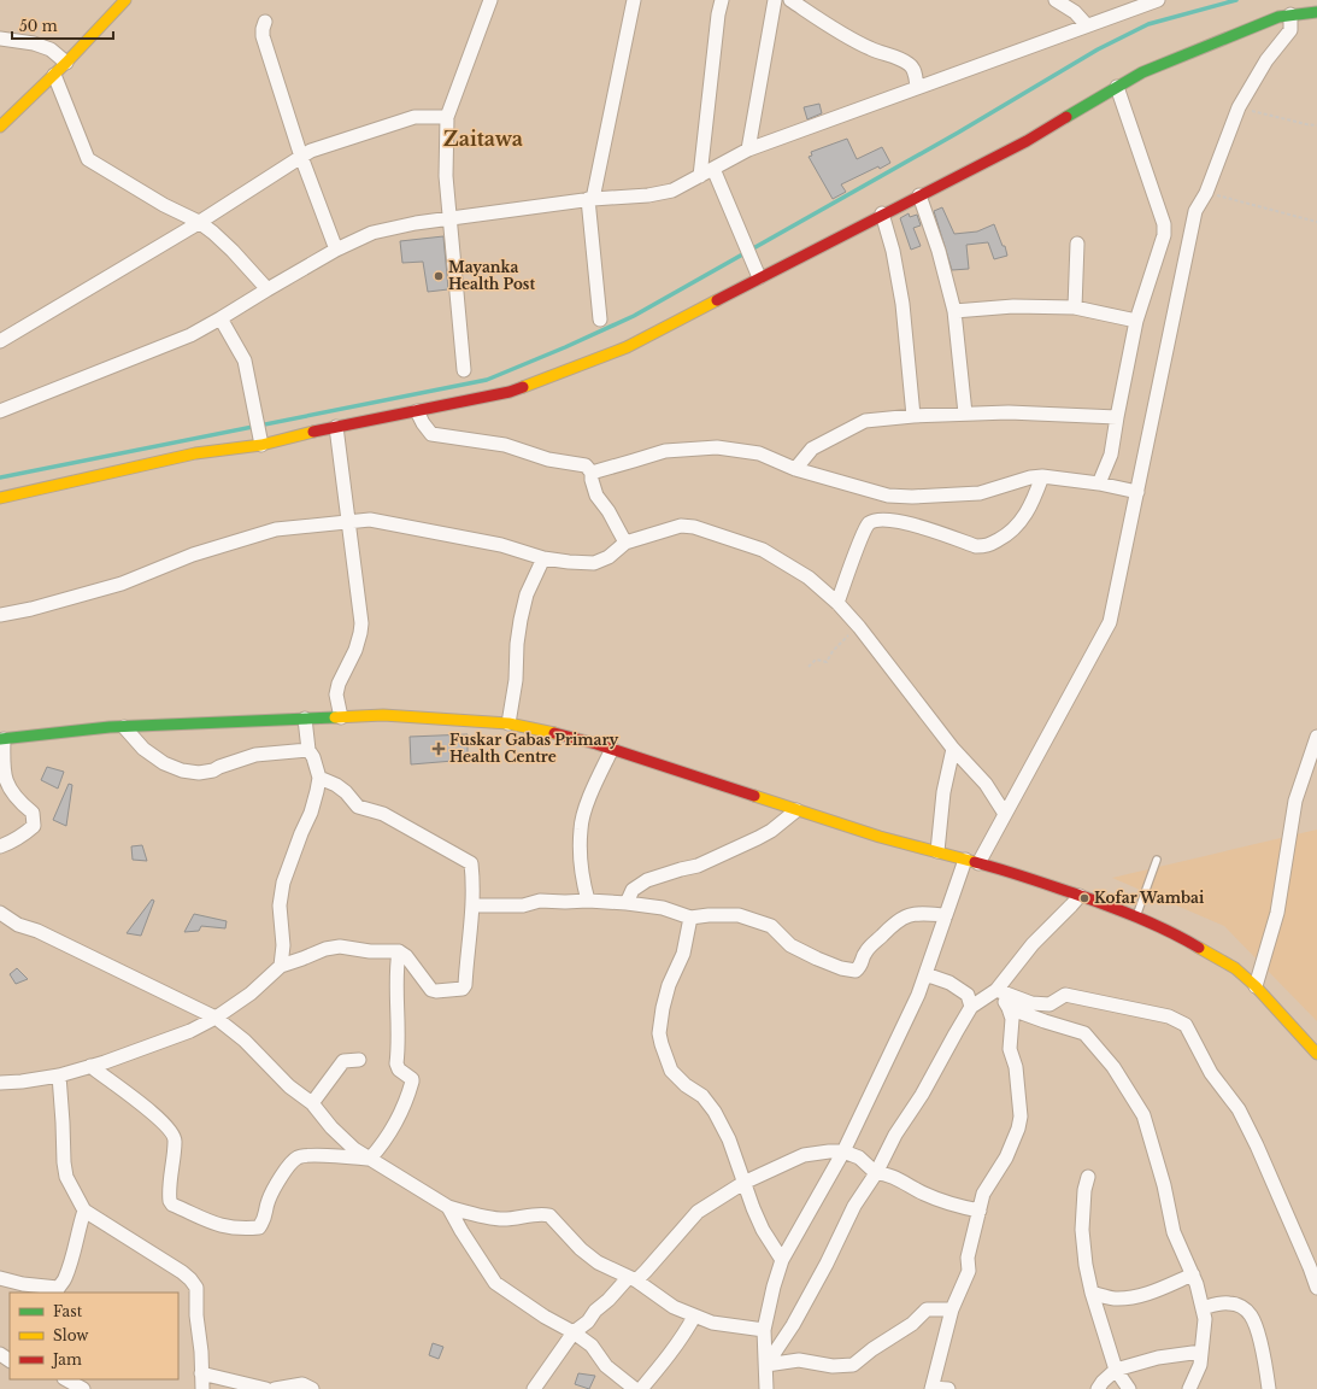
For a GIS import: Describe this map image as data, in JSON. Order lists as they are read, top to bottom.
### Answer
{
  "districts": ["Zaitawa"],
  "places": {
    "other": ["Mayanka Health Post", "Kofar Wambai"],
    "health": ["Fuskar Gabas Primary Health Centre"]
  },
  "legend": ["Fast", "Slow", "Jam"],
  "scale_bar": "50 m"
}
